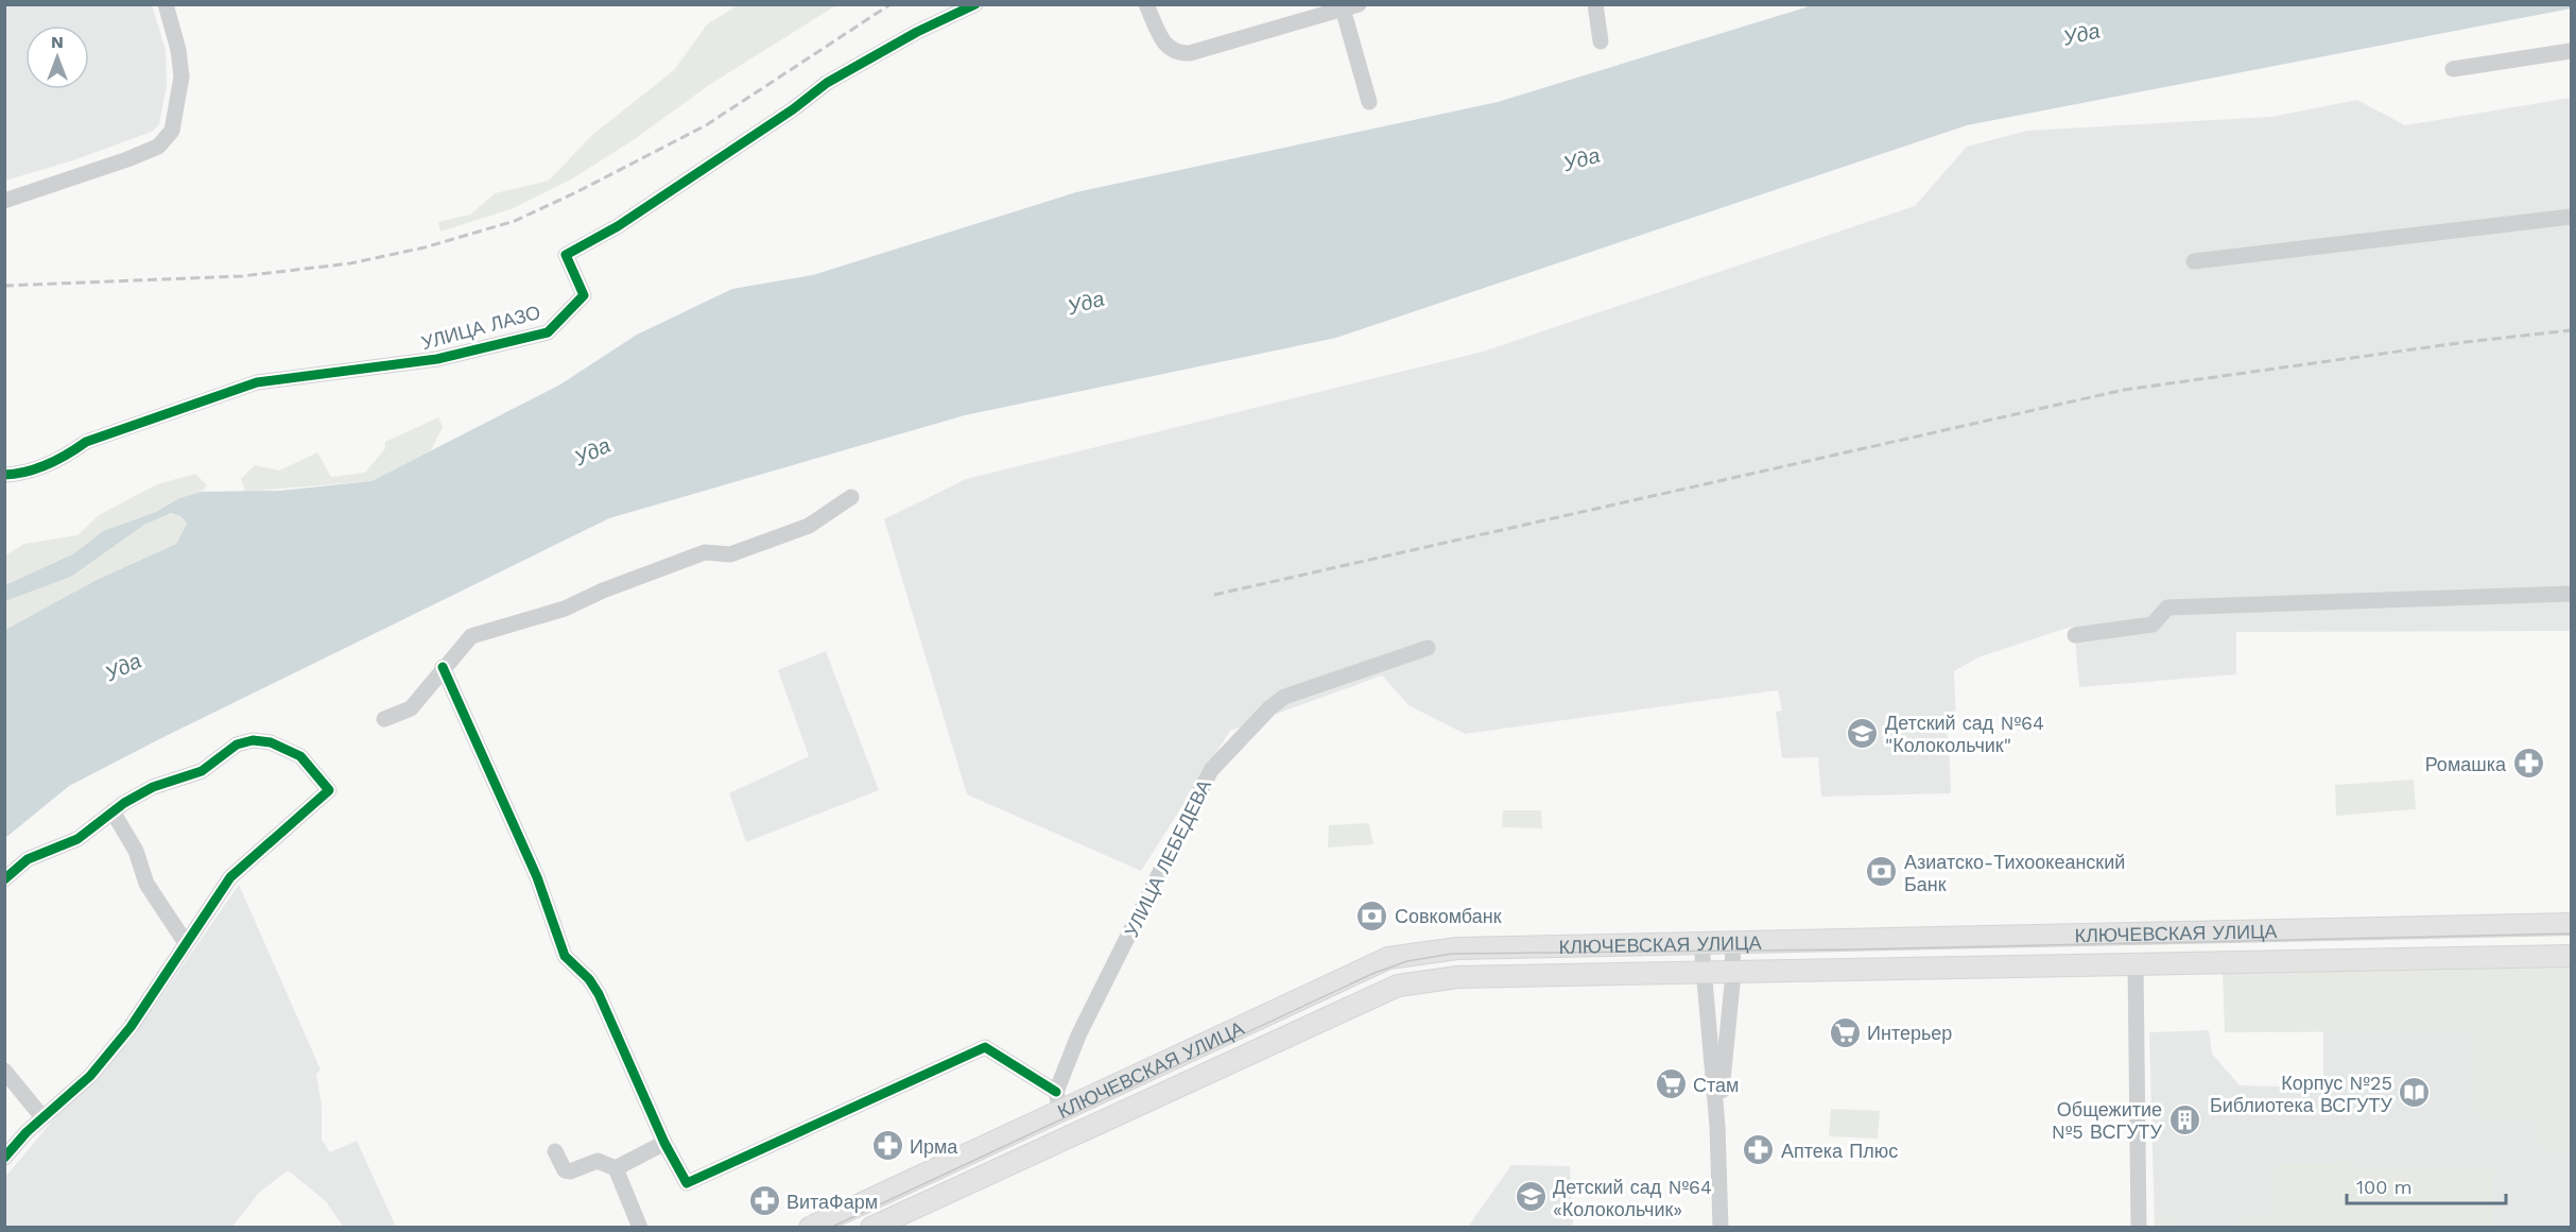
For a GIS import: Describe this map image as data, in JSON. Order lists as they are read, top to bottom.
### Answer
{
  "streets": {
    "main road": ["КЛЮЧЕВСКАЯ УЛИЦА"],
    "street": ["УЛИЦА ЛАЗО", "УЛИЦА ЛЕБЕДЕВА"]
  },
  "crossings": [
    ["УЛИЦА ЛЕБЕДЕВА", "КЛЮЧЕВСКАЯ УЛИЦА"]
  ],
  "water": ["Уда"],
  "places": {
    "school or university": ["Детский сад №64 \"Колокольчик\"", "Детский сад №64 «Колокольчик»"],
    "pharmacy": [
      "Ромашка",
      "Ирма",
      "Аптека Плюс",
      "ВитаФарм"
    ],
    "bank": ["Азиатско-Тихоокеанский Банк", "Совкомбанк"],
    "supermarket": ["Интерьер", "Стам"],
    "library": ["Корпус №25 Библиотека ВСГУТУ"],
    "building": ["Общежитие №5 ВСГУТУ"]
  },
  "scale_bar": "100 m",
  "north": "top"
}
